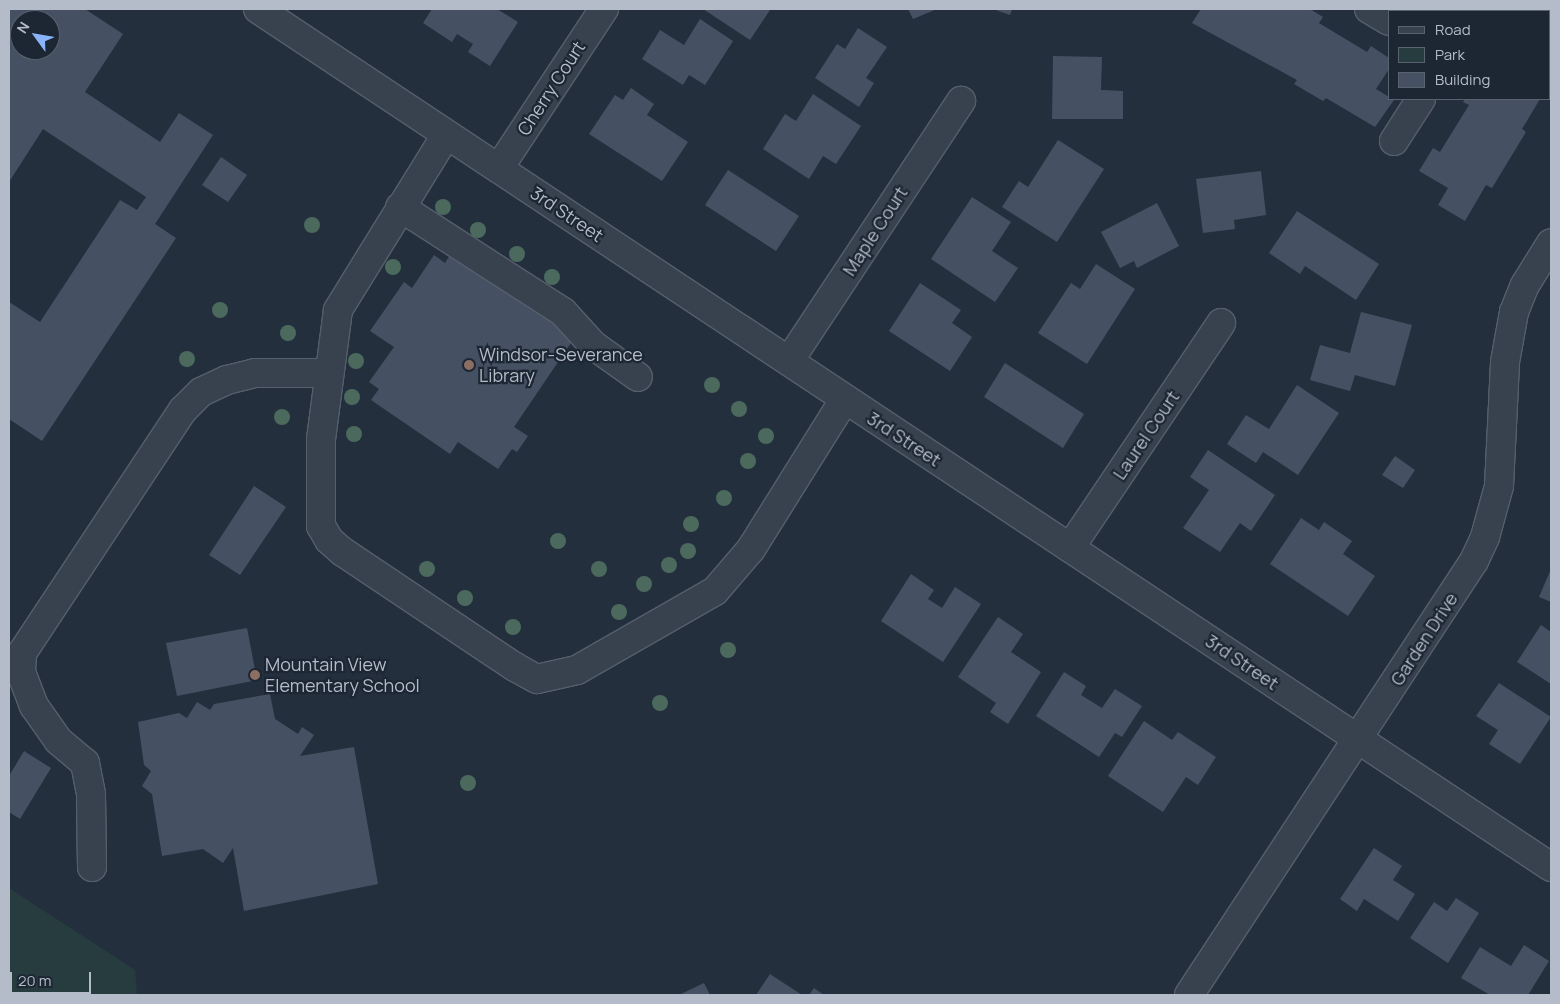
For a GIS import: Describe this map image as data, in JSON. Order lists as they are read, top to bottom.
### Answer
{
  "streets": {
    "street": [
      "Cherry Court",
      "3rd Street",
      "Maple Court",
      "Laurel Court",
      "Garden Drive"
    ]
  },
  "crossings": [
    ["Cherry Court", "3rd Street"],
    ["3rd Street", "Maple Court"],
    ["3rd Street", "Laurel Court"],
    ["3rd Street", "Garden Drive"]
  ],
  "places": ["Windsor-Severance Library", "Mountain View Elementary School"],
  "legend": ["Road", "Park", "Building"],
  "scale_bar": "20 m",
  "north": "top left"
}
